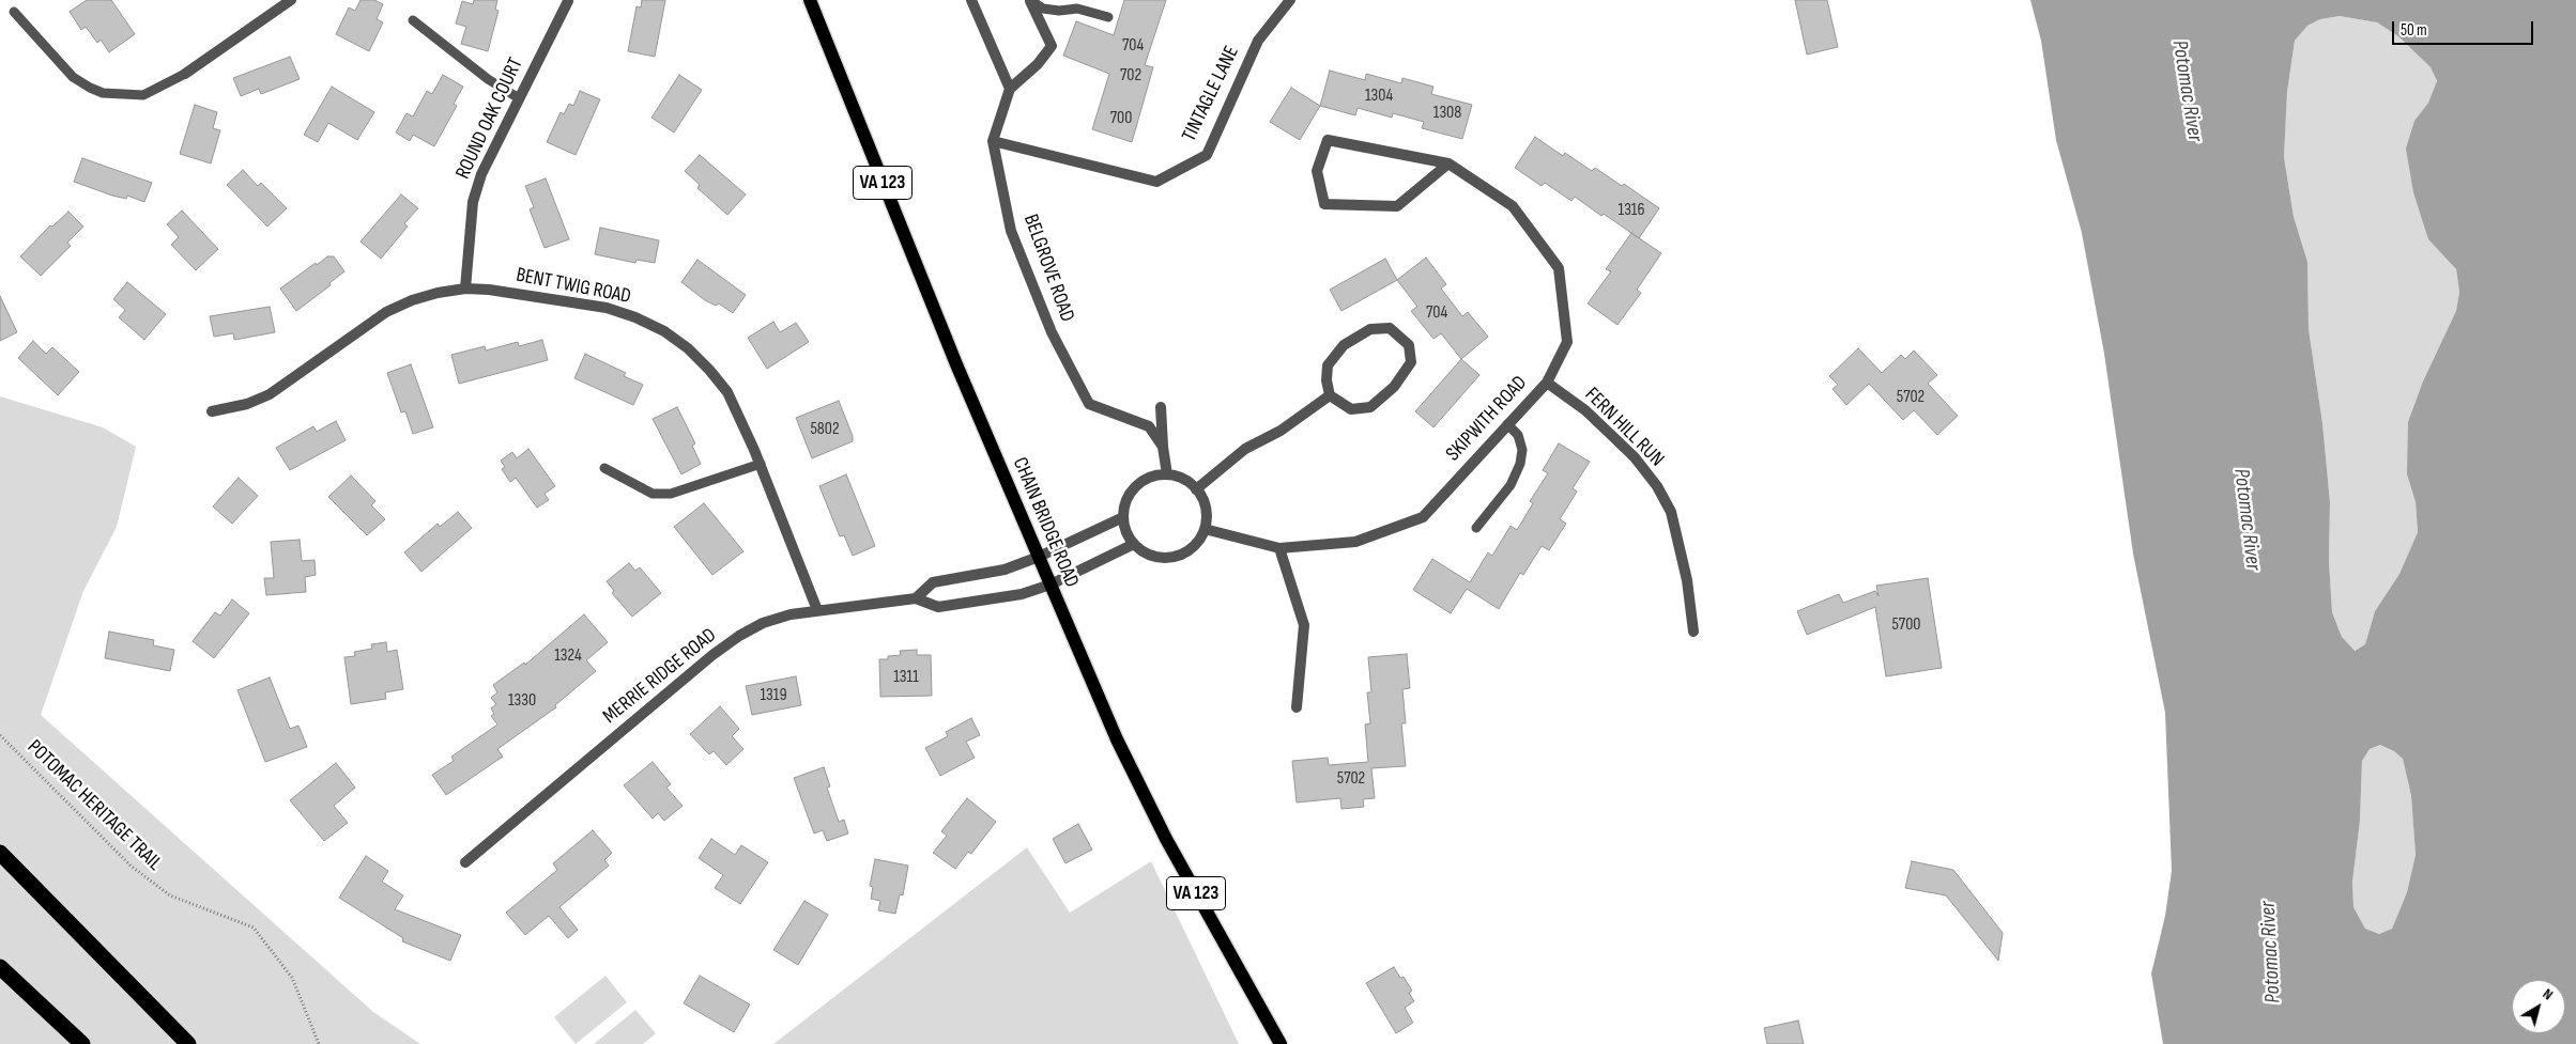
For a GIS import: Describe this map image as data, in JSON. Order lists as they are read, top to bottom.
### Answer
{
  "streets": {
    "main road": ["VA 123", "CHAIN BRIDGE ROAD"],
    "street": [
      "TINTAGLE LANE",
      "ROUND OAK COURT",
      "BELGROVE ROAD",
      "BENT TWIG ROAD",
      "SKIPWITH ROAD",
      "FERN HILL RUN",
      "MERRIE RIDGE ROAD"
    ],
    "path": ["POTOMAC HERITAGE TRAIL"]
  },
  "crossings": [
    ["TINTAGLE LANE", "BELGROVE ROAD"],
    ["ROUND OAK COURT", "BENT TWIG ROAD"],
    ["BELGROVE ROAD", "SKIPWITH ROAD"],
    ["BELGROVE ROAD", "MERRIE RIDGE ROAD"],
    ["BENT TWIG ROAD", "MERRIE RIDGE ROAD"],
    ["SKIPWITH ROAD", "FERN HILL RUN"],
    ["SKIPWITH ROAD", "MERRIE RIDGE ROAD"],
    ["CHAIN BRIDGE ROAD", "MERRIE RIDGE ROAD"]
  ],
  "water": ["Potomac River"],
  "house_numbers": [
    "704",
    "702",
    "1304",
    "1308",
    "700",
    "1316",
    "704",
    "5702",
    "5802",
    "5700",
    "1324",
    "1311",
    "1319",
    "1330",
    "5702"
  ],
  "scale_bar": "50 m",
  "north": "top right"
}
